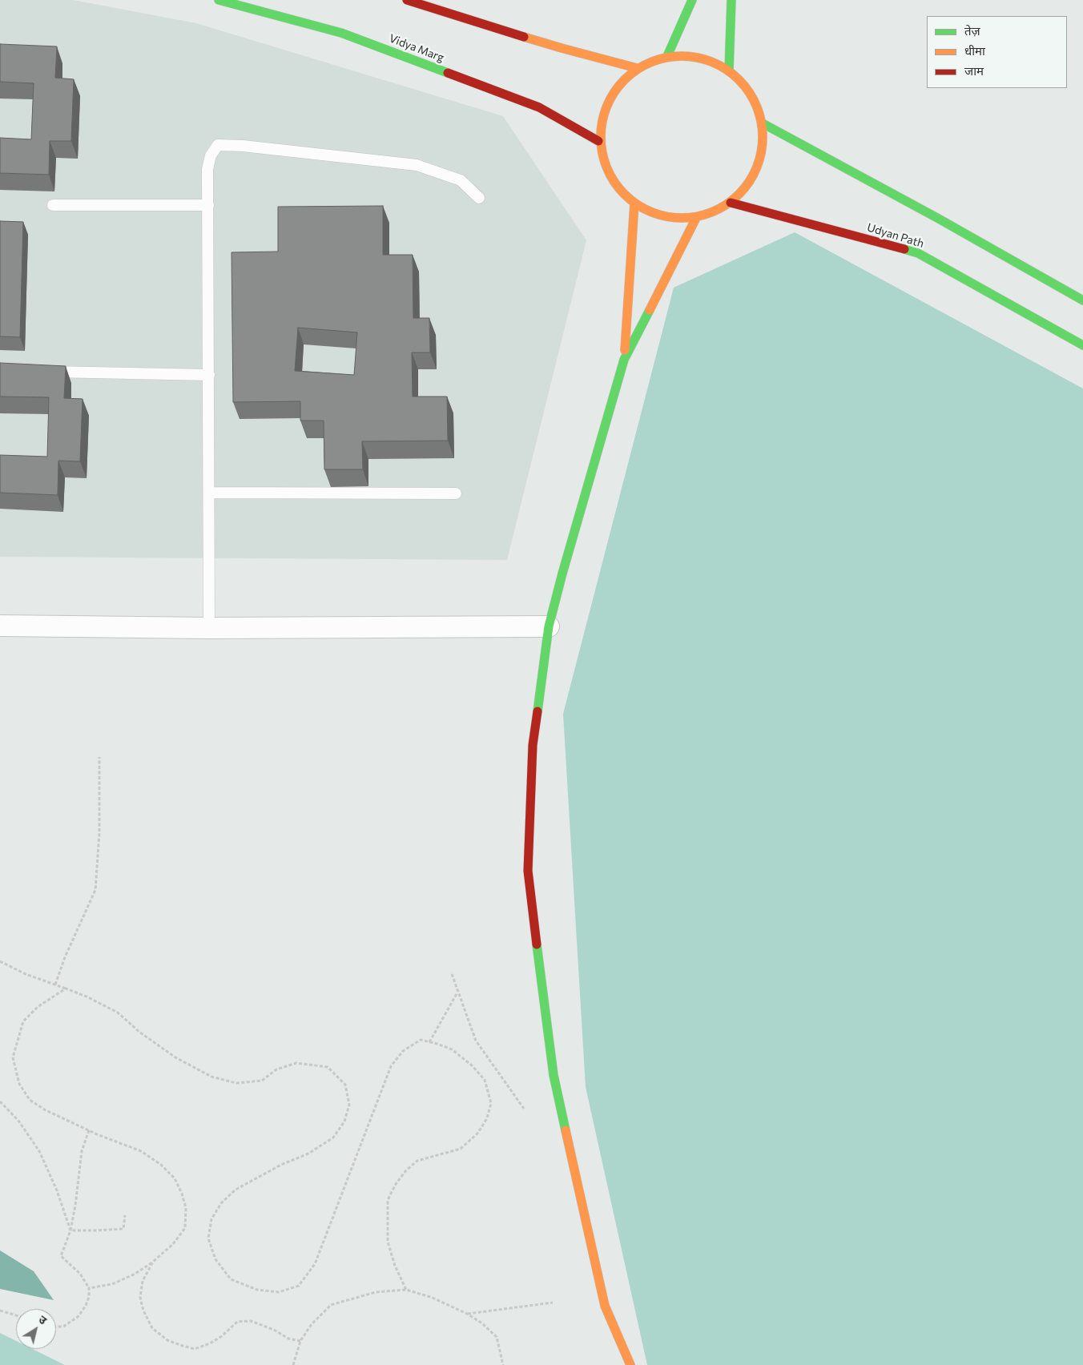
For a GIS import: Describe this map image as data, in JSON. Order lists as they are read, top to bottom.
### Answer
{
  "streets": {
    "main road": ["Vidya Marg", "Udyan Path"]
  },
  "legend": ["तेज़", "धीमा", "जाम"],
  "north": "top right"
}
